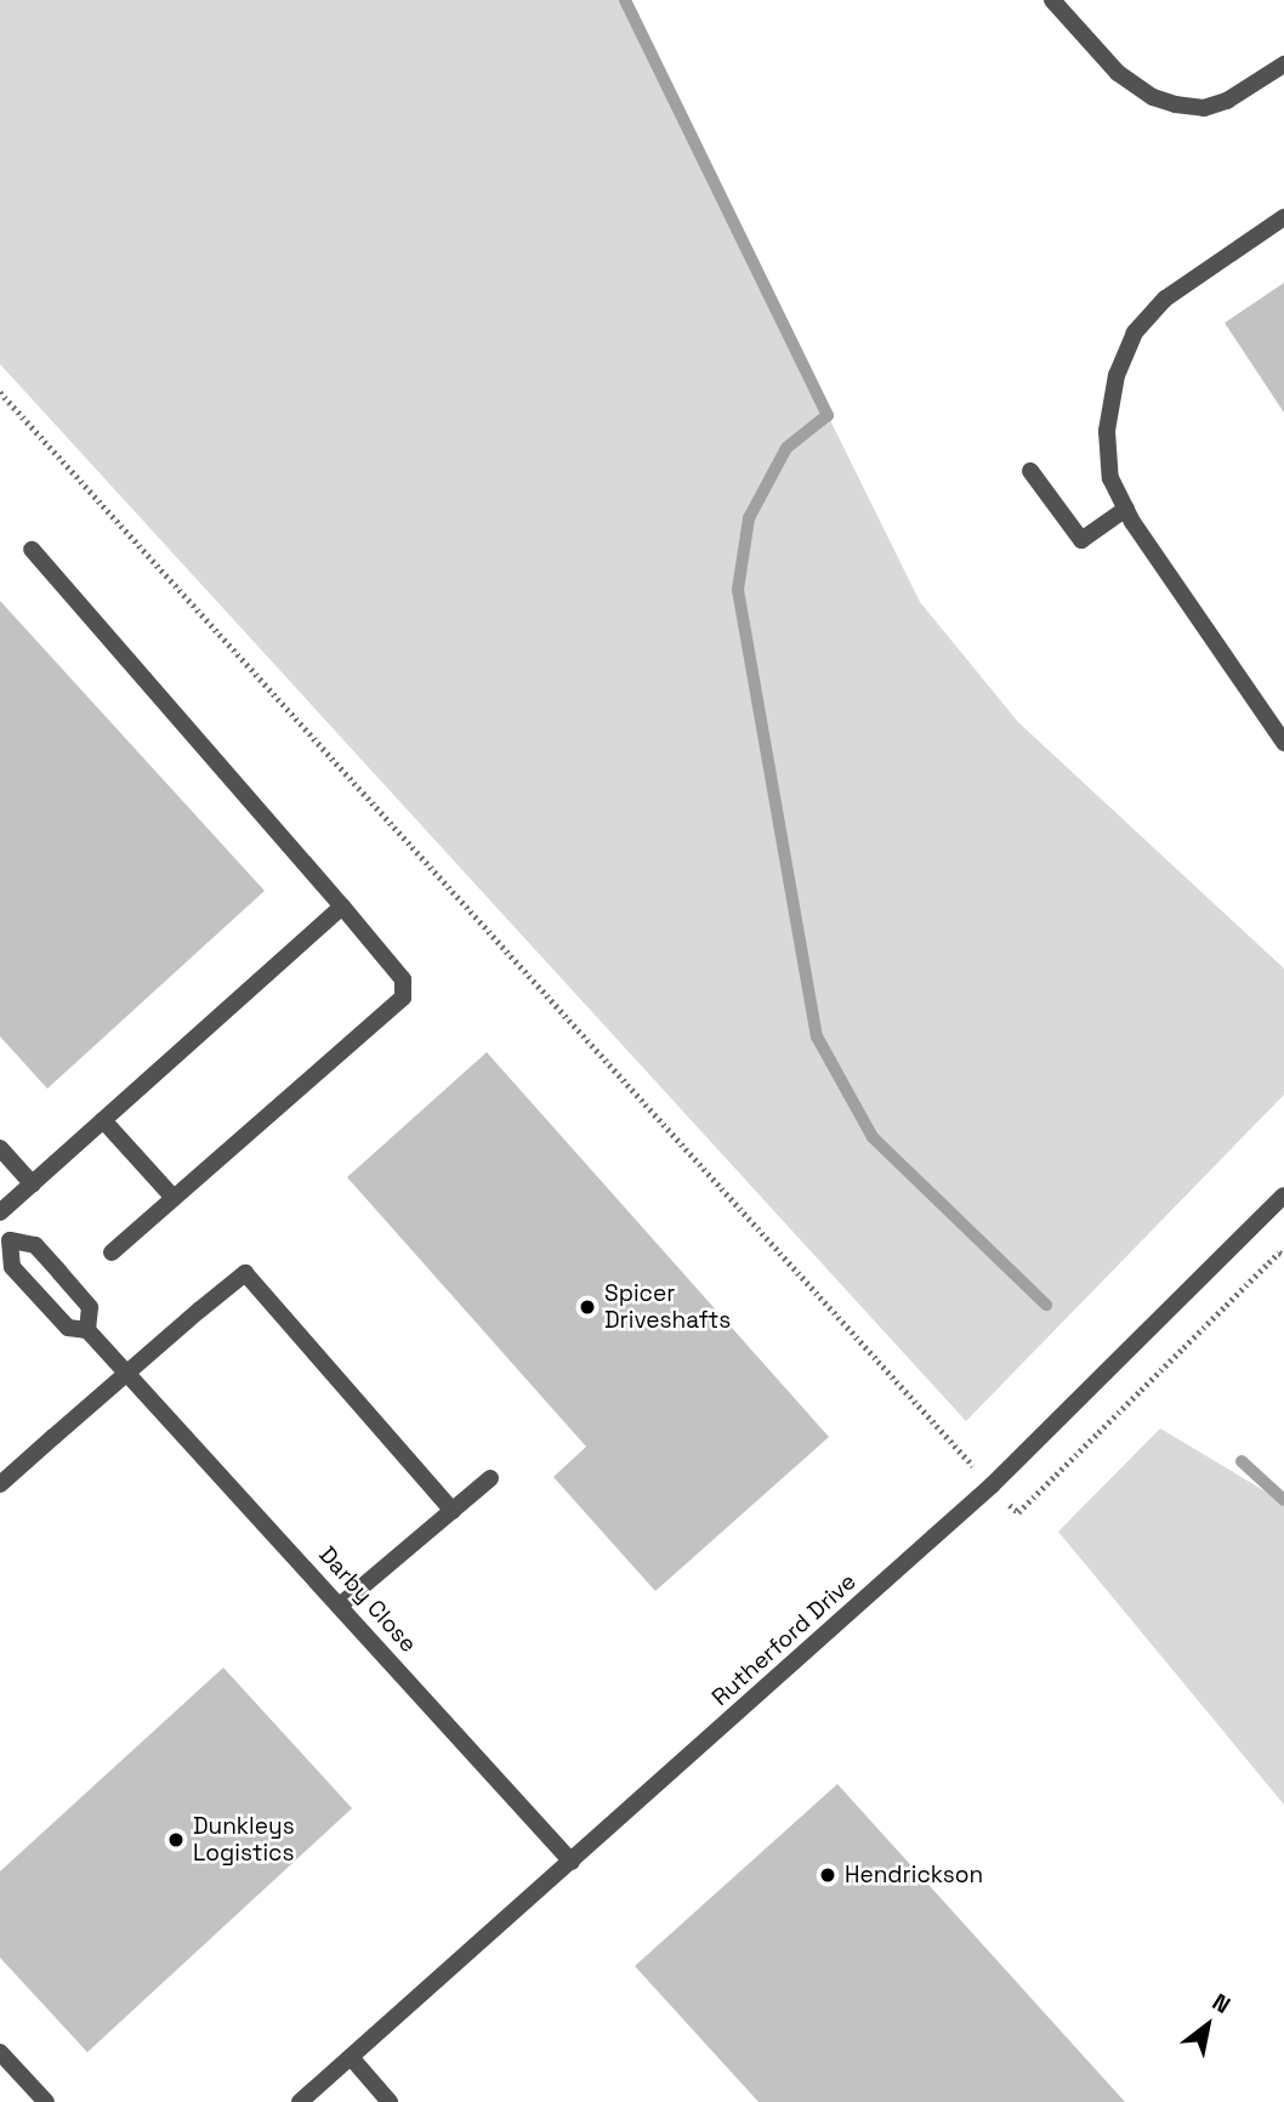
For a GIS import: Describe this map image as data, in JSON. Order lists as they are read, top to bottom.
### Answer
{
  "streets": {
    "street": ["Darby Close", "Rutherford Drive"]
  },
  "crossings": [
    ["Darby Close", "Rutherford Drive"]
  ],
  "places": ["Spicer Driveshafts", "Dunkleys Logistics", "Hendrickson"],
  "north": "top right"
}
